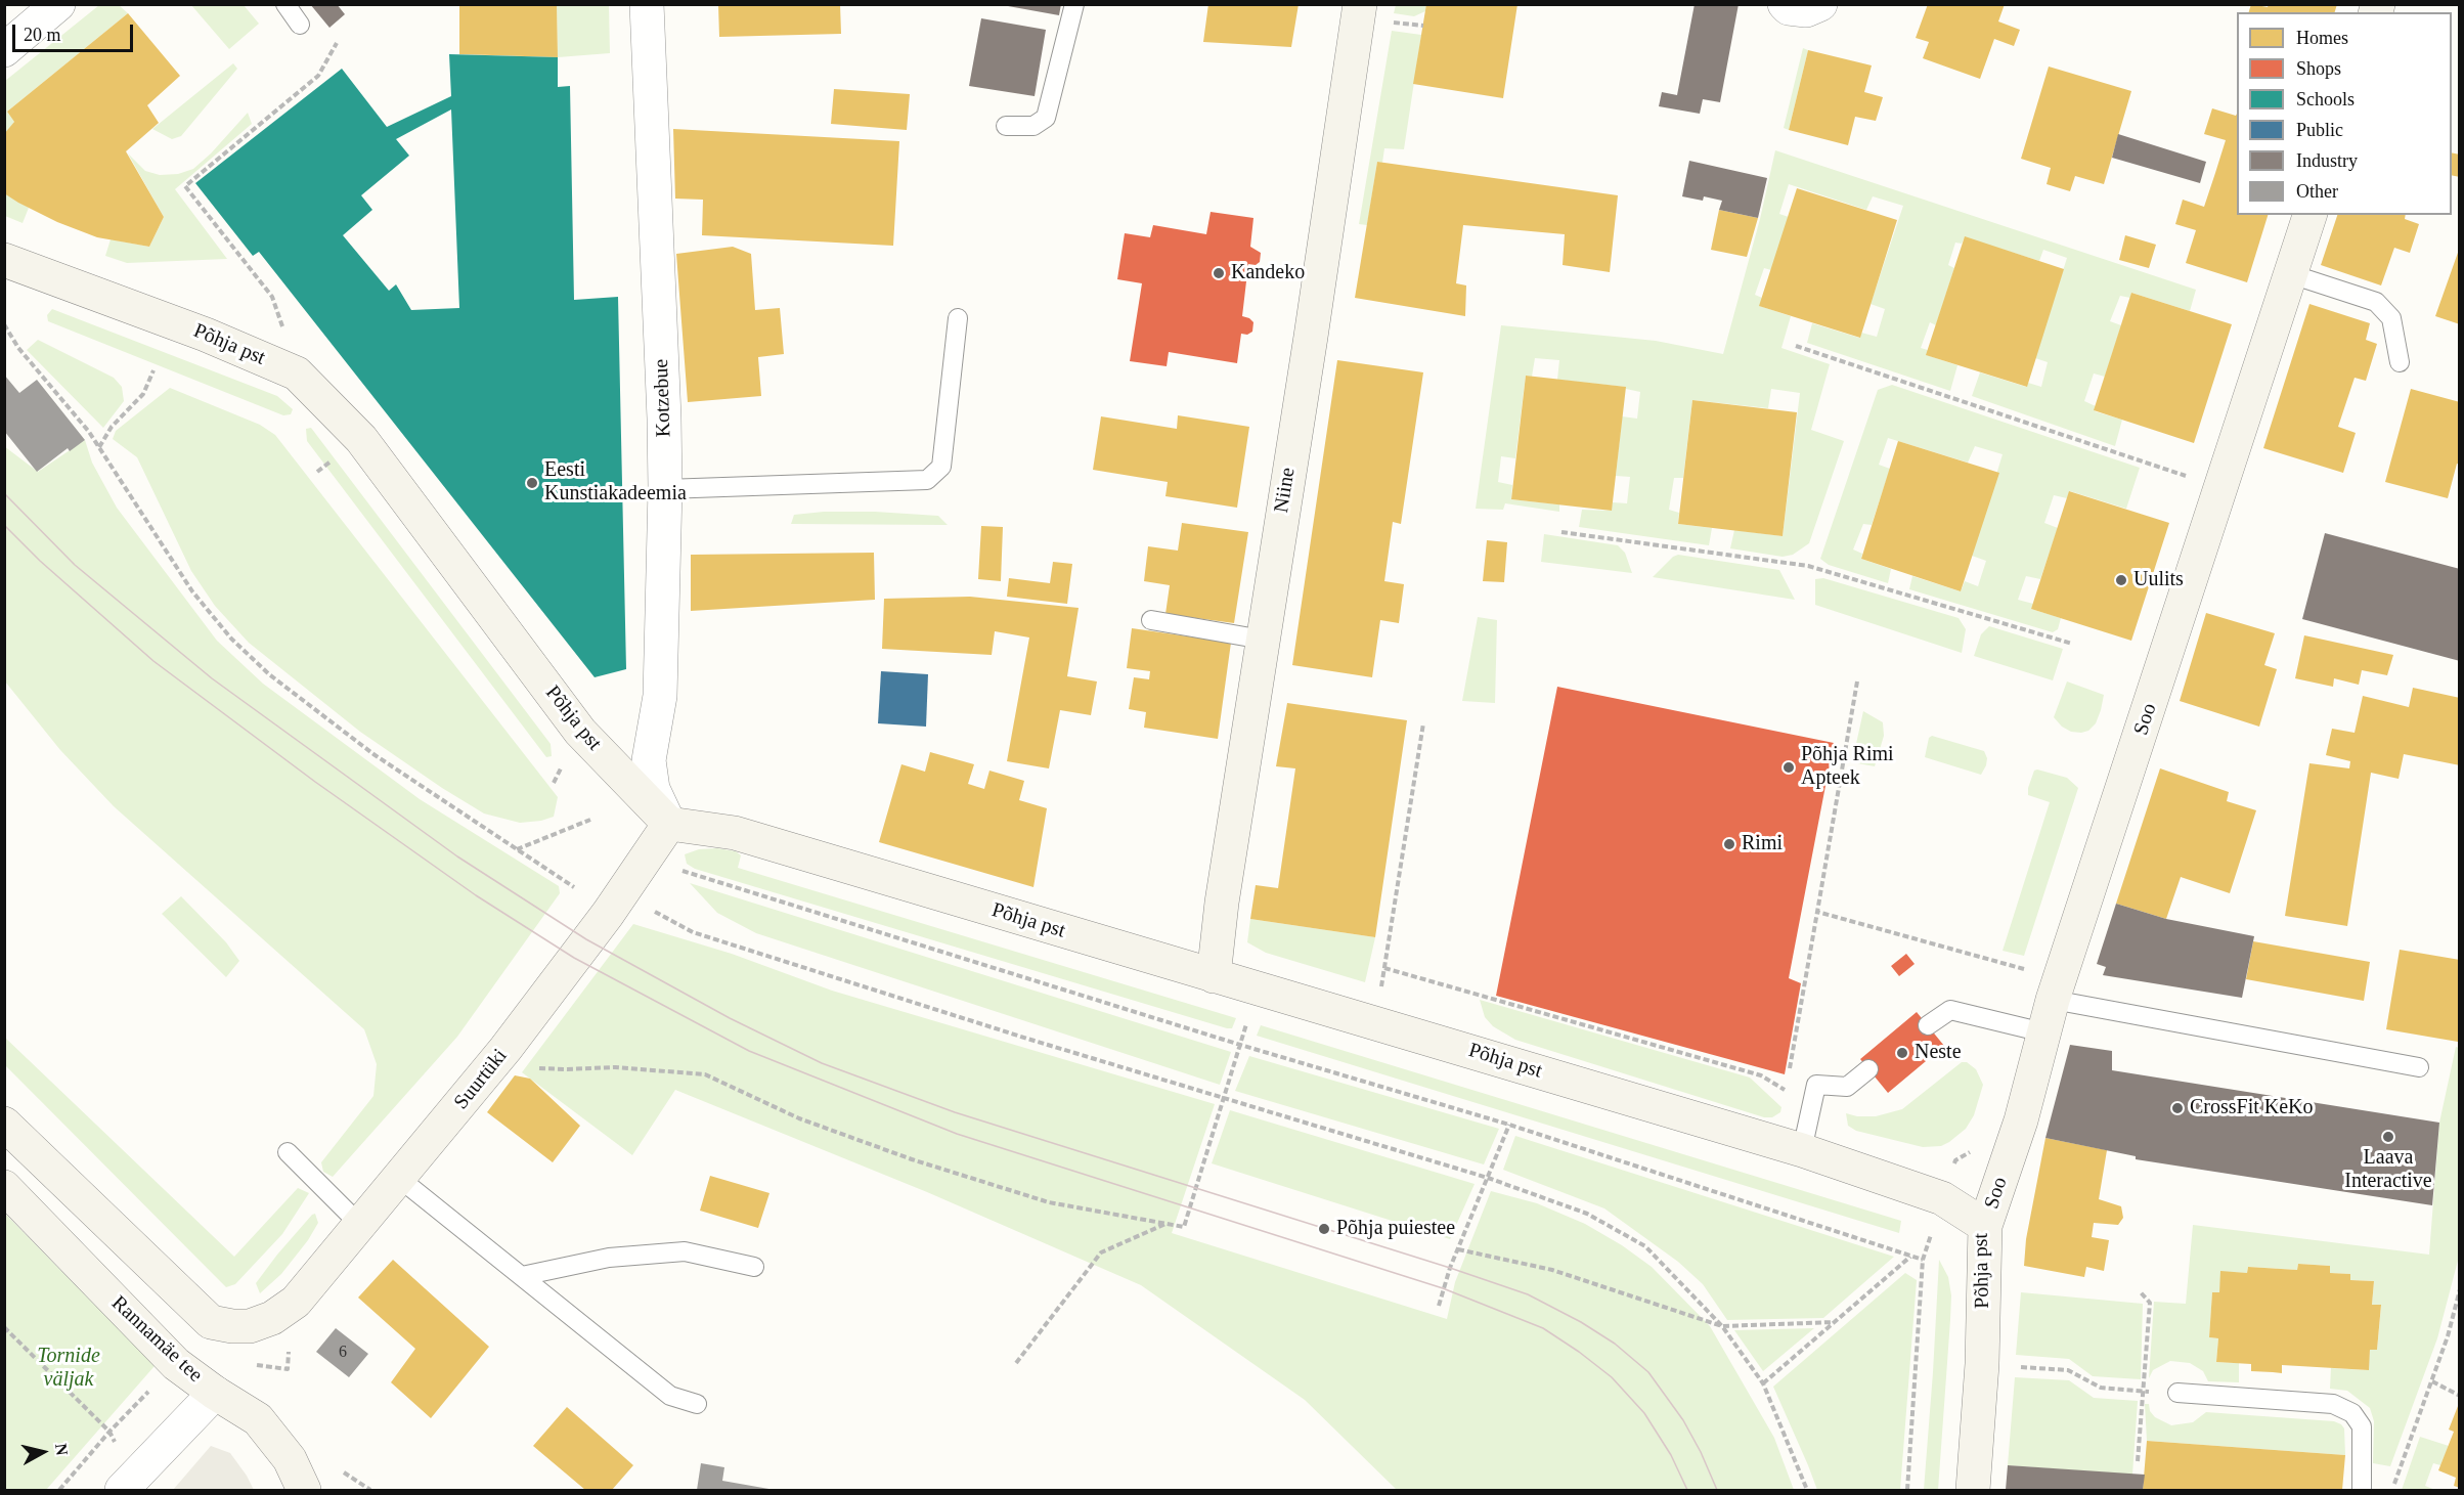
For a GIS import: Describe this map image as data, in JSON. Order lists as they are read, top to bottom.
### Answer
{
  "streets": {
    "main road": [
      "Põhja pst",
      "Niine",
      "Soo",
      "Suurtüki",
      "Rannamäe tee"
    ],
    "street": ["Kotzebue"]
  },
  "crossings": [
    ["Põhja pst", "Kotzebue"],
    ["Põhja pst", "Niine"],
    ["Põhja pst", "Soo"],
    ["Põhja pst", "Suurtüki"],
    ["Kotzebue", "Suurtüki"]
  ],
  "parks": ["Tornide väljak"],
  "places": [
    "Kandeko",
    "Eesti Kunstiakadeemia",
    "Uulits",
    "Põhja Rimi Apteek",
    "Rimi",
    "Neste",
    "CrossFit KeKo",
    "Laava Interactive",
    "Põhja puiestee"
  ],
  "house_numbers": ["6"],
  "legend": [
    "Homes",
    "Shops",
    "Schools",
    "Public",
    "Industry",
    "Other"
  ],
  "scale_bar": "20 m",
  "north": "right"
}
